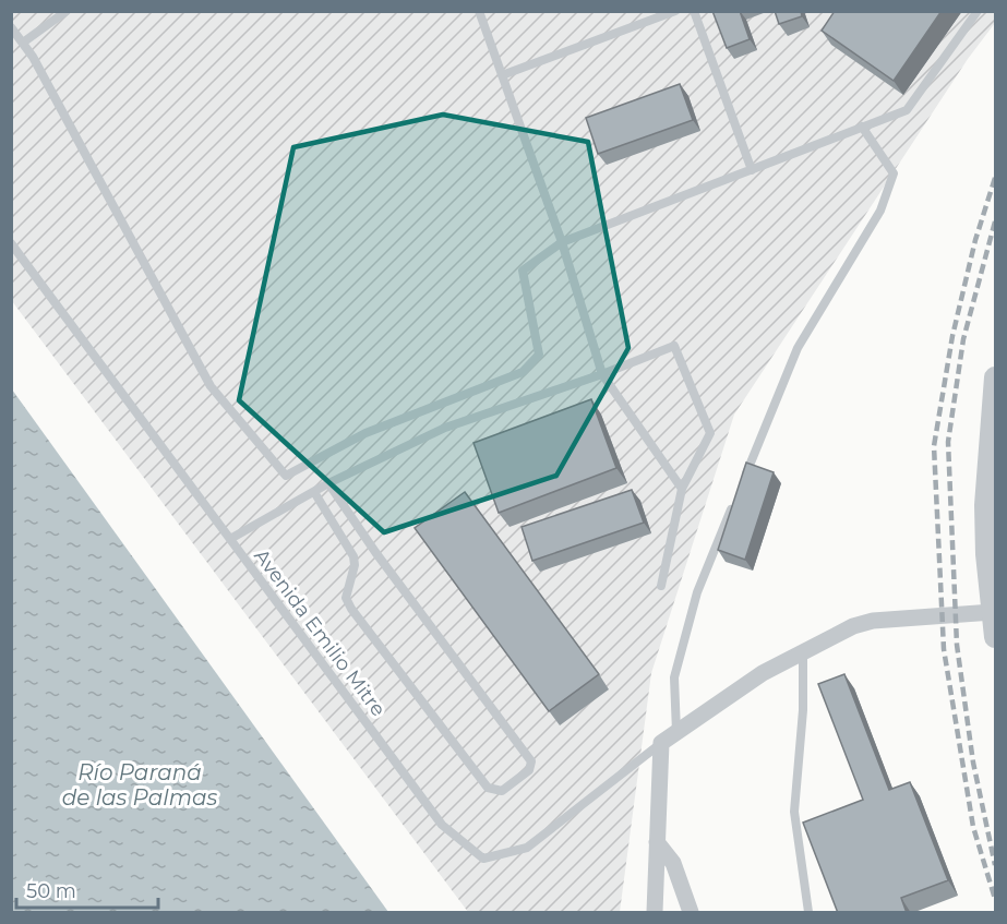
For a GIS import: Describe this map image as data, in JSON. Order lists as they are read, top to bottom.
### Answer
{
  "streets": {
    "lane": ["Avenida Emilio Mitre"]
  },
  "water": ["Río Paraná de las Palmas"],
  "scale_bar": "50 m"
}
